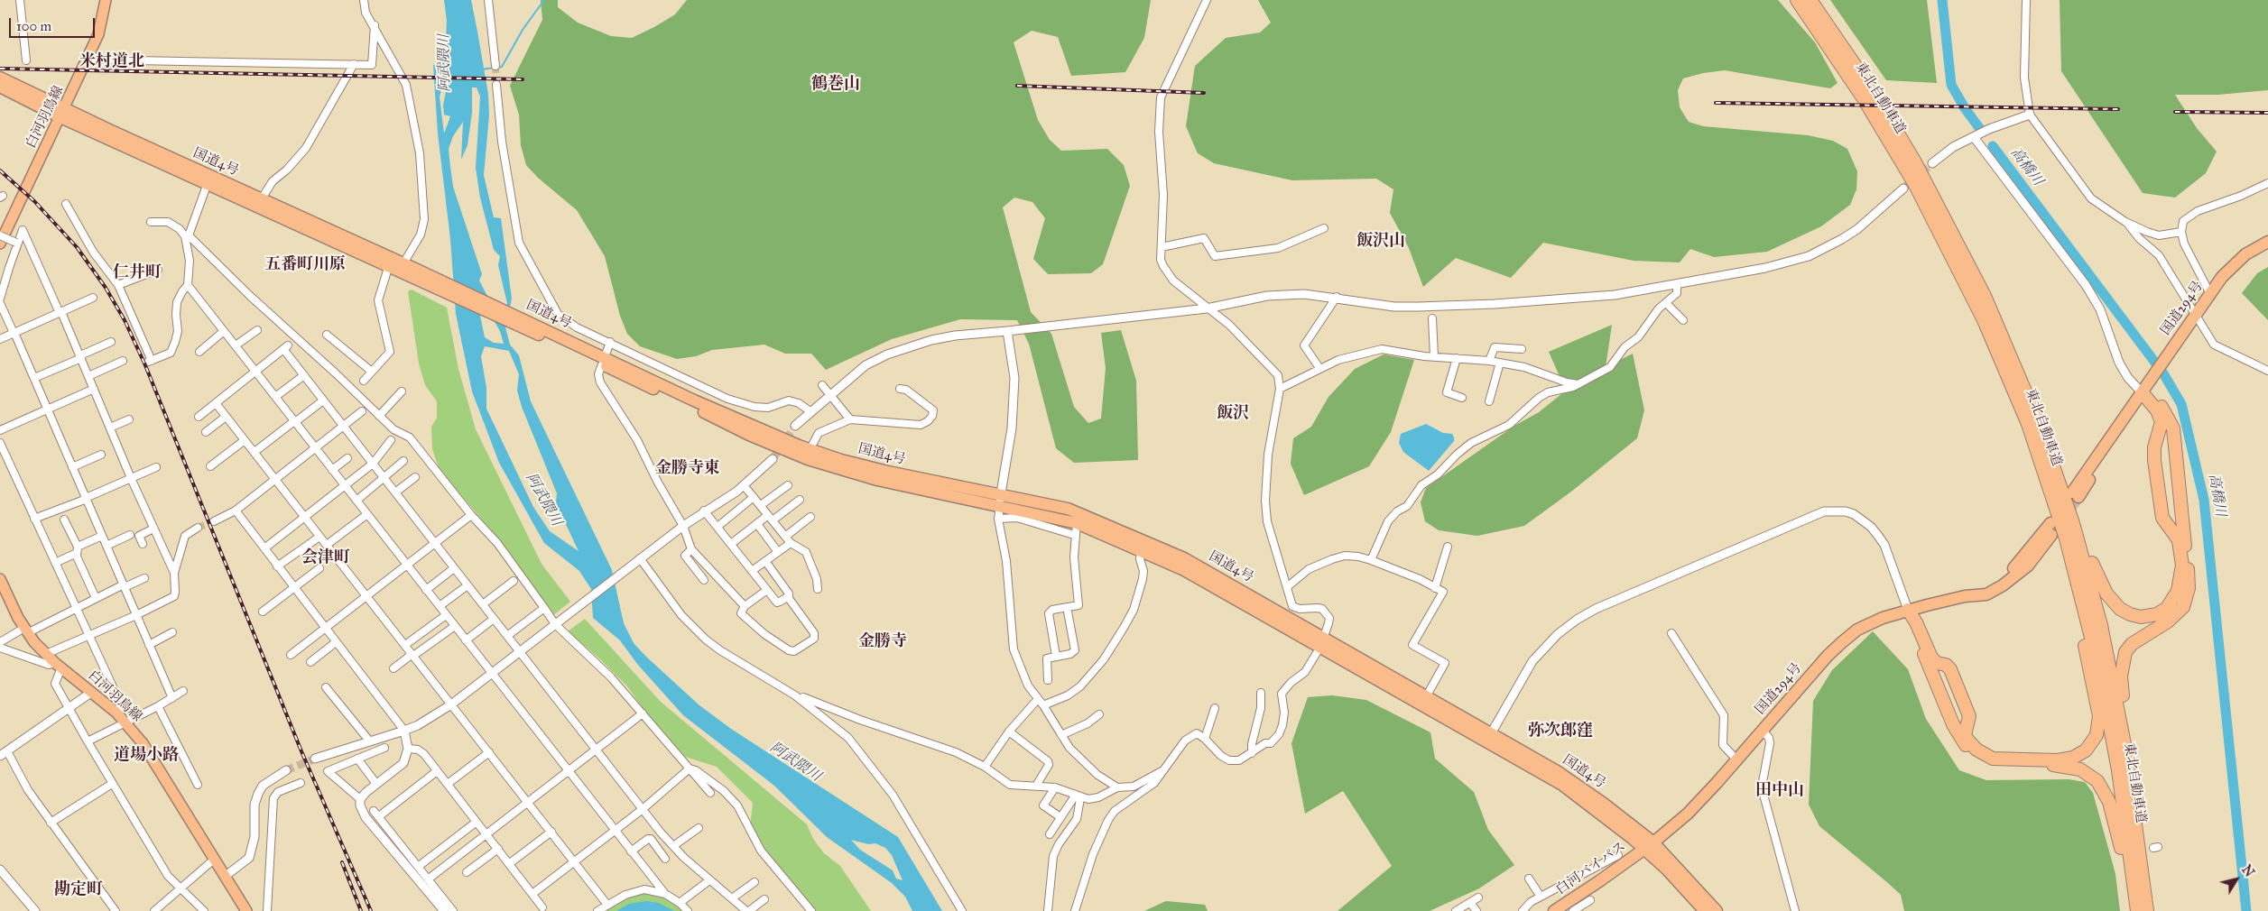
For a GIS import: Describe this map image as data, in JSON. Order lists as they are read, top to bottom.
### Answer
{
  "streets": {
    "highway": [
      "東北自動車道",
      "国道4号",
      "国道294号",
      "白河バイパス"
    ],
    "main road": ["白河羽鳥線"]
  },
  "crossings": [
    ["白河羽鳥線", "国道4号"],
    ["国道4号", "国道294号"],
    ["国道4号", "白河バイパス"],
    ["国道294号", "白河バイパス"]
  ],
  "districts": [
    "米村道北",
    "鶴巻山",
    "飯沢山",
    "五番町川原",
    "仁井町",
    "飯沢",
    "金勝寺東",
    "会津町",
    "金勝寺",
    "弥次郎窪",
    "道場小路",
    "田中山",
    "勘定町"
  ],
  "water": ["阿武隈川", "高橋川"],
  "scale_bar": "100 m",
  "north": "top right"
}
